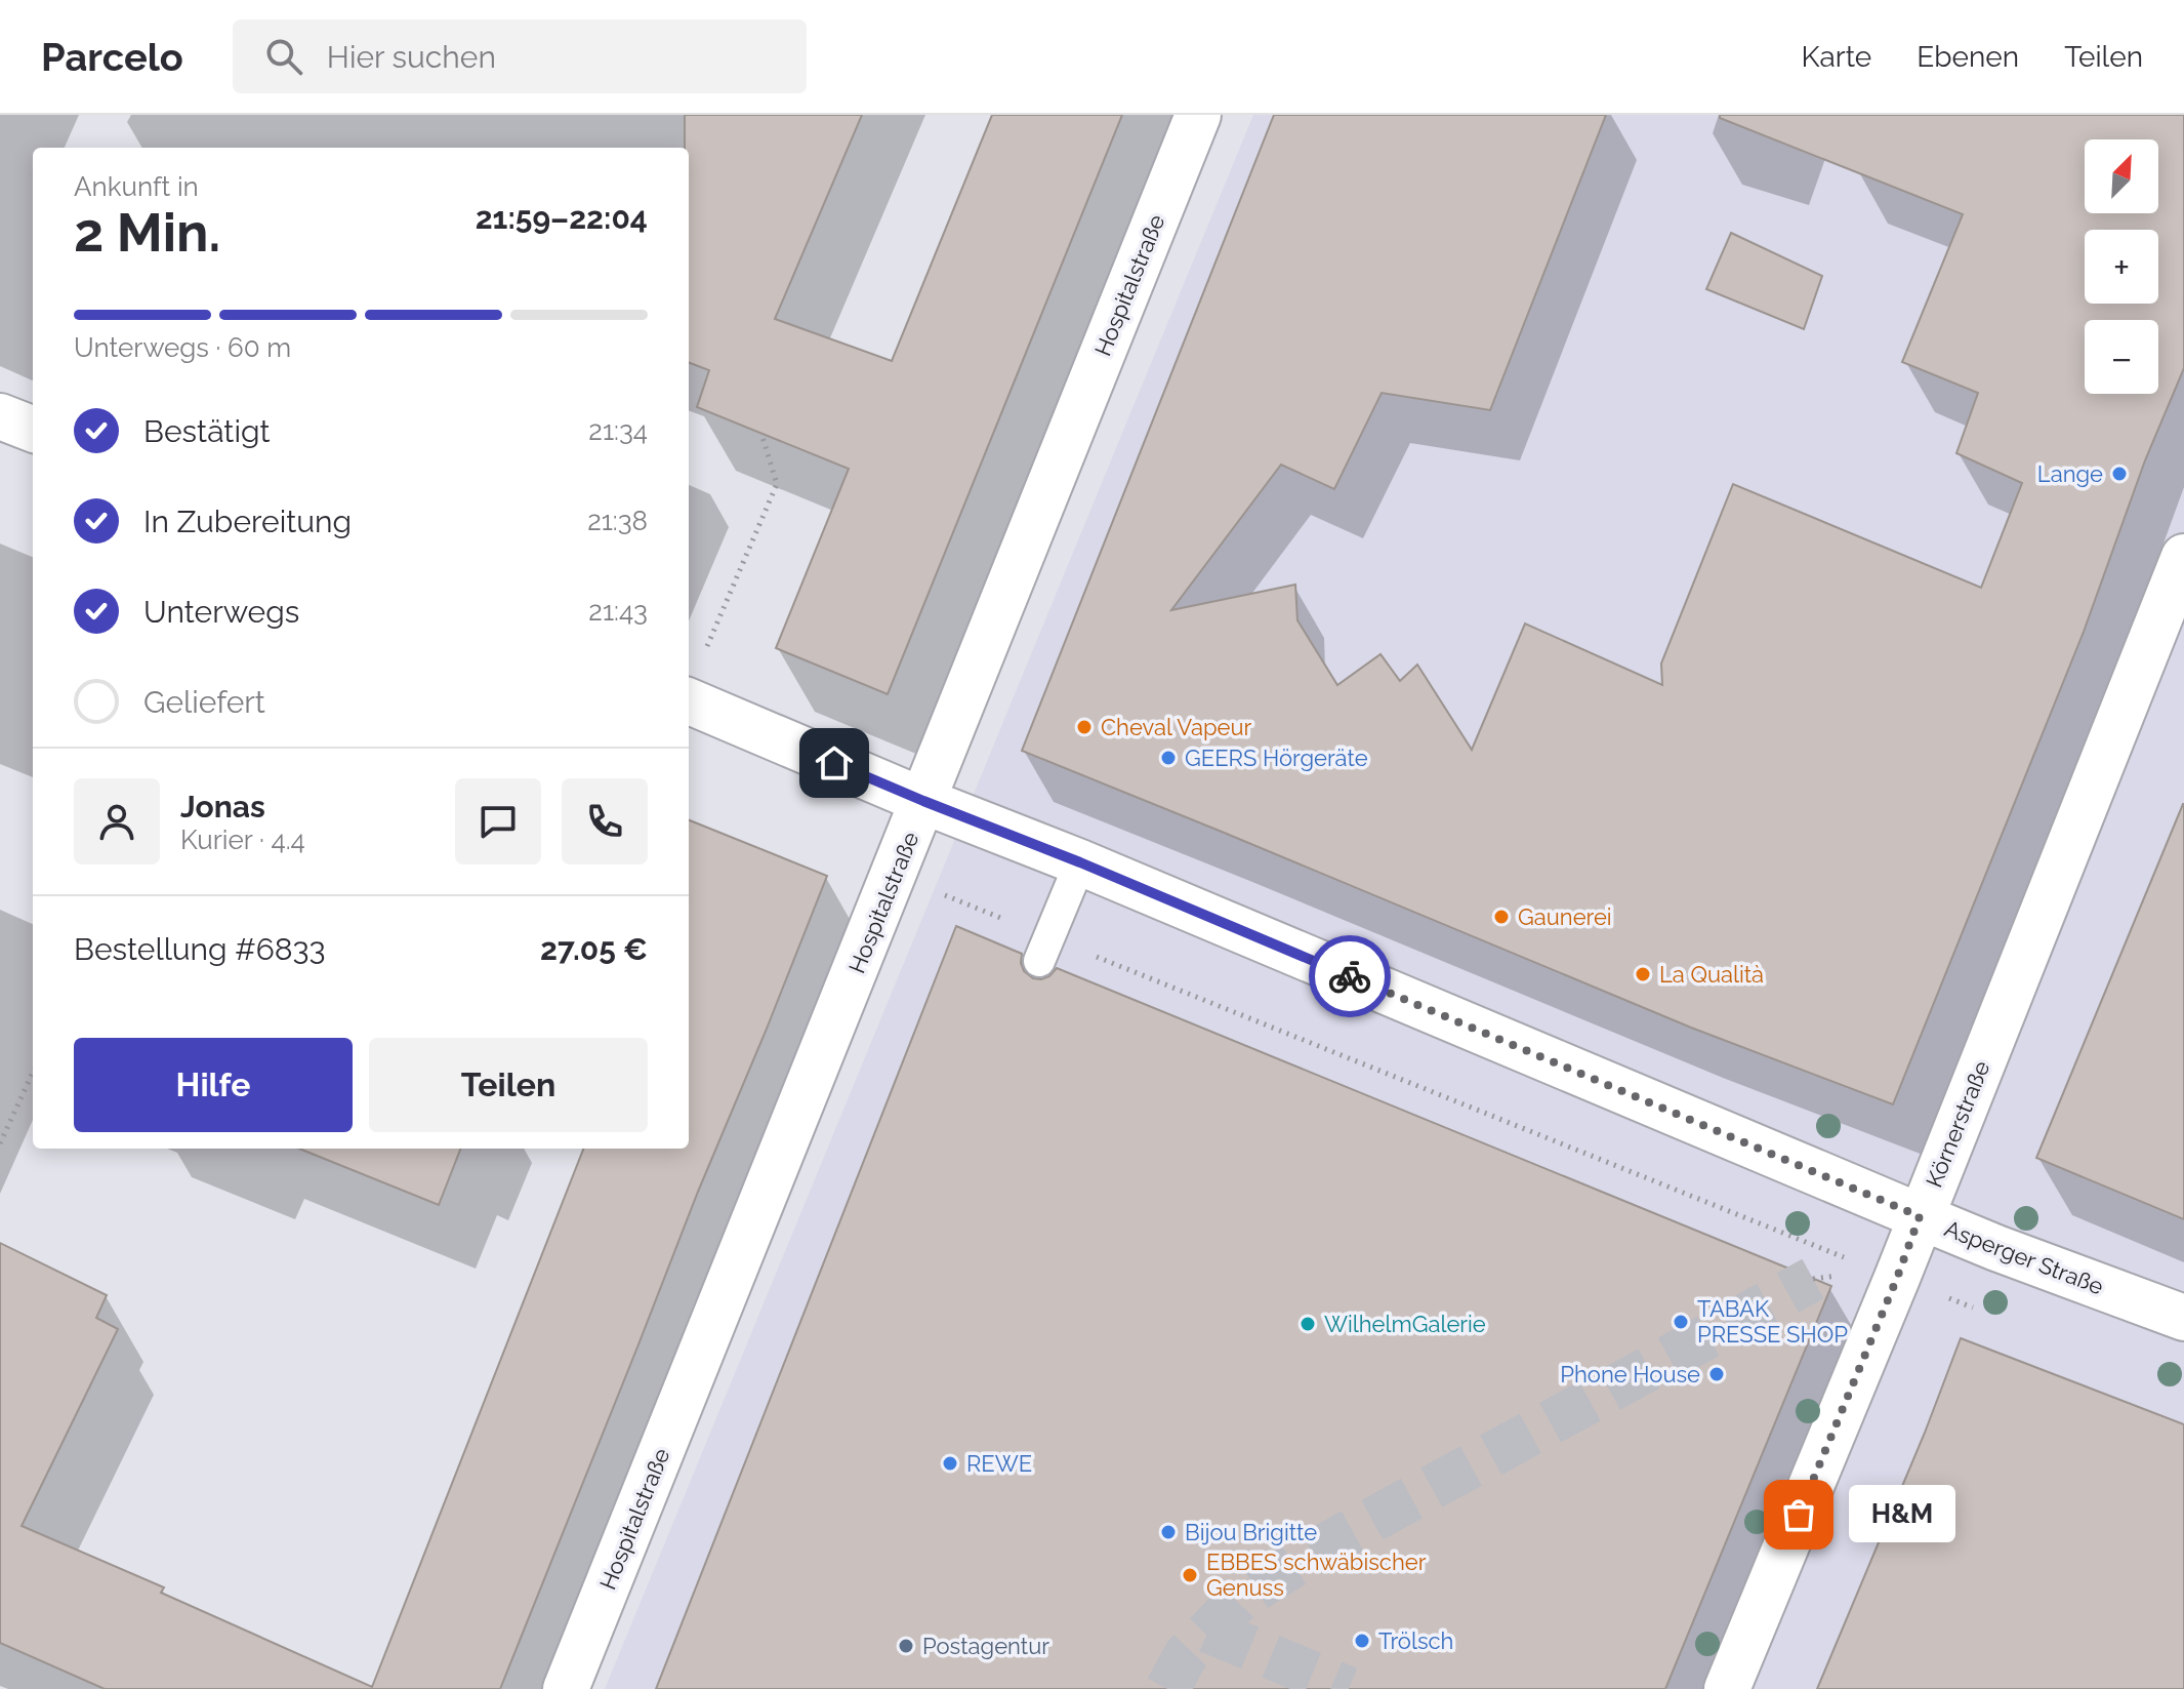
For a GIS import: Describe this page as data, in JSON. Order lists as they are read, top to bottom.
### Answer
{
  "streets": {
    "street": ["Hospitalstraße", "Körnerstraße", "Asperger Straße"]
  },
  "crossings": [
    ["Hospitalstraße", "Asperger Straße"],
    ["Körnerstraße", "Asperger Straße"]
  ],
  "places": [
    "Lange",
    "Cheval Vapeur",
    "GEERS Hörgeräte",
    "Gaunerei",
    "La Qualità",
    "TABAK PRESSE SHOP",
    "WilhelmGalerie",
    "Phone House",
    "REWE",
    "H&M",
    "Bijou Brigitte",
    "EBBES schwäbischer Genuss",
    "Trölsch",
    "Postagentur"
  ],
  "north": "top right",
  "page": {
    "header": "Parcelo",
    "search": "Hier suchen",
    "nav": ["Karte", "Ebenen", "Teilen"],
    "map_buttons": ["+", "−"],
    "heading": ["2 Min.", "Ankunft in", "21:59–22:04"],
    "panel": [
      "Jonas",
      "Kurier · 4.4",
      "Bestellung #6833",
      "27.05 €"
    ],
    "bar": "Unterwegs · 60 m",
    "list": [
      ["Bestätigt", "21:34"],
      ["In Zubereitung", "21:38"],
      ["Unterwegs", "21:43"],
      "Geliefert"
    ],
    "buttons": ["Hilfe", "Teilen"],
    "bubble": "H&M"
  }
}
